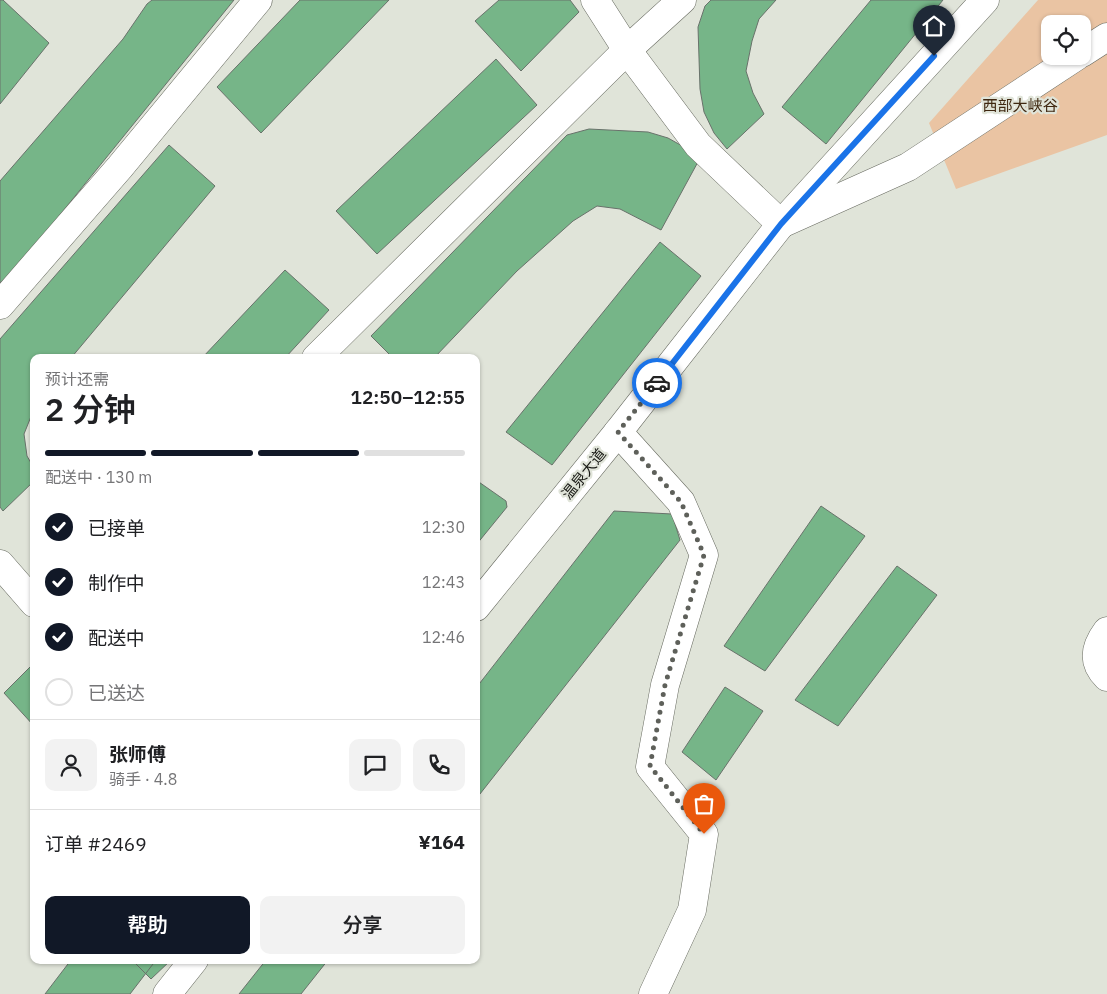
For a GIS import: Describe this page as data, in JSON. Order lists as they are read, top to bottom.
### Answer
{
  "streets": {
    "street": ["温泉大道"]
  },
  "parks": ["西部大峡谷"],
  "page": {
    "heading": ["2 分钟", "预计还需", "12:50–12:55"],
    "panel": [
      "张师傅",
      "骑手 · 4.8",
      "订单 #2469",
      "¥164"
    ],
    "bar": "配送中 · 130 m",
    "list": [
      ["已接单", "12:30"],
      ["制作中", "12:43"],
      ["配送中", "12:46"],
      "已送达"
    ],
    "buttons": ["帮助", "分享"]
  }
}
